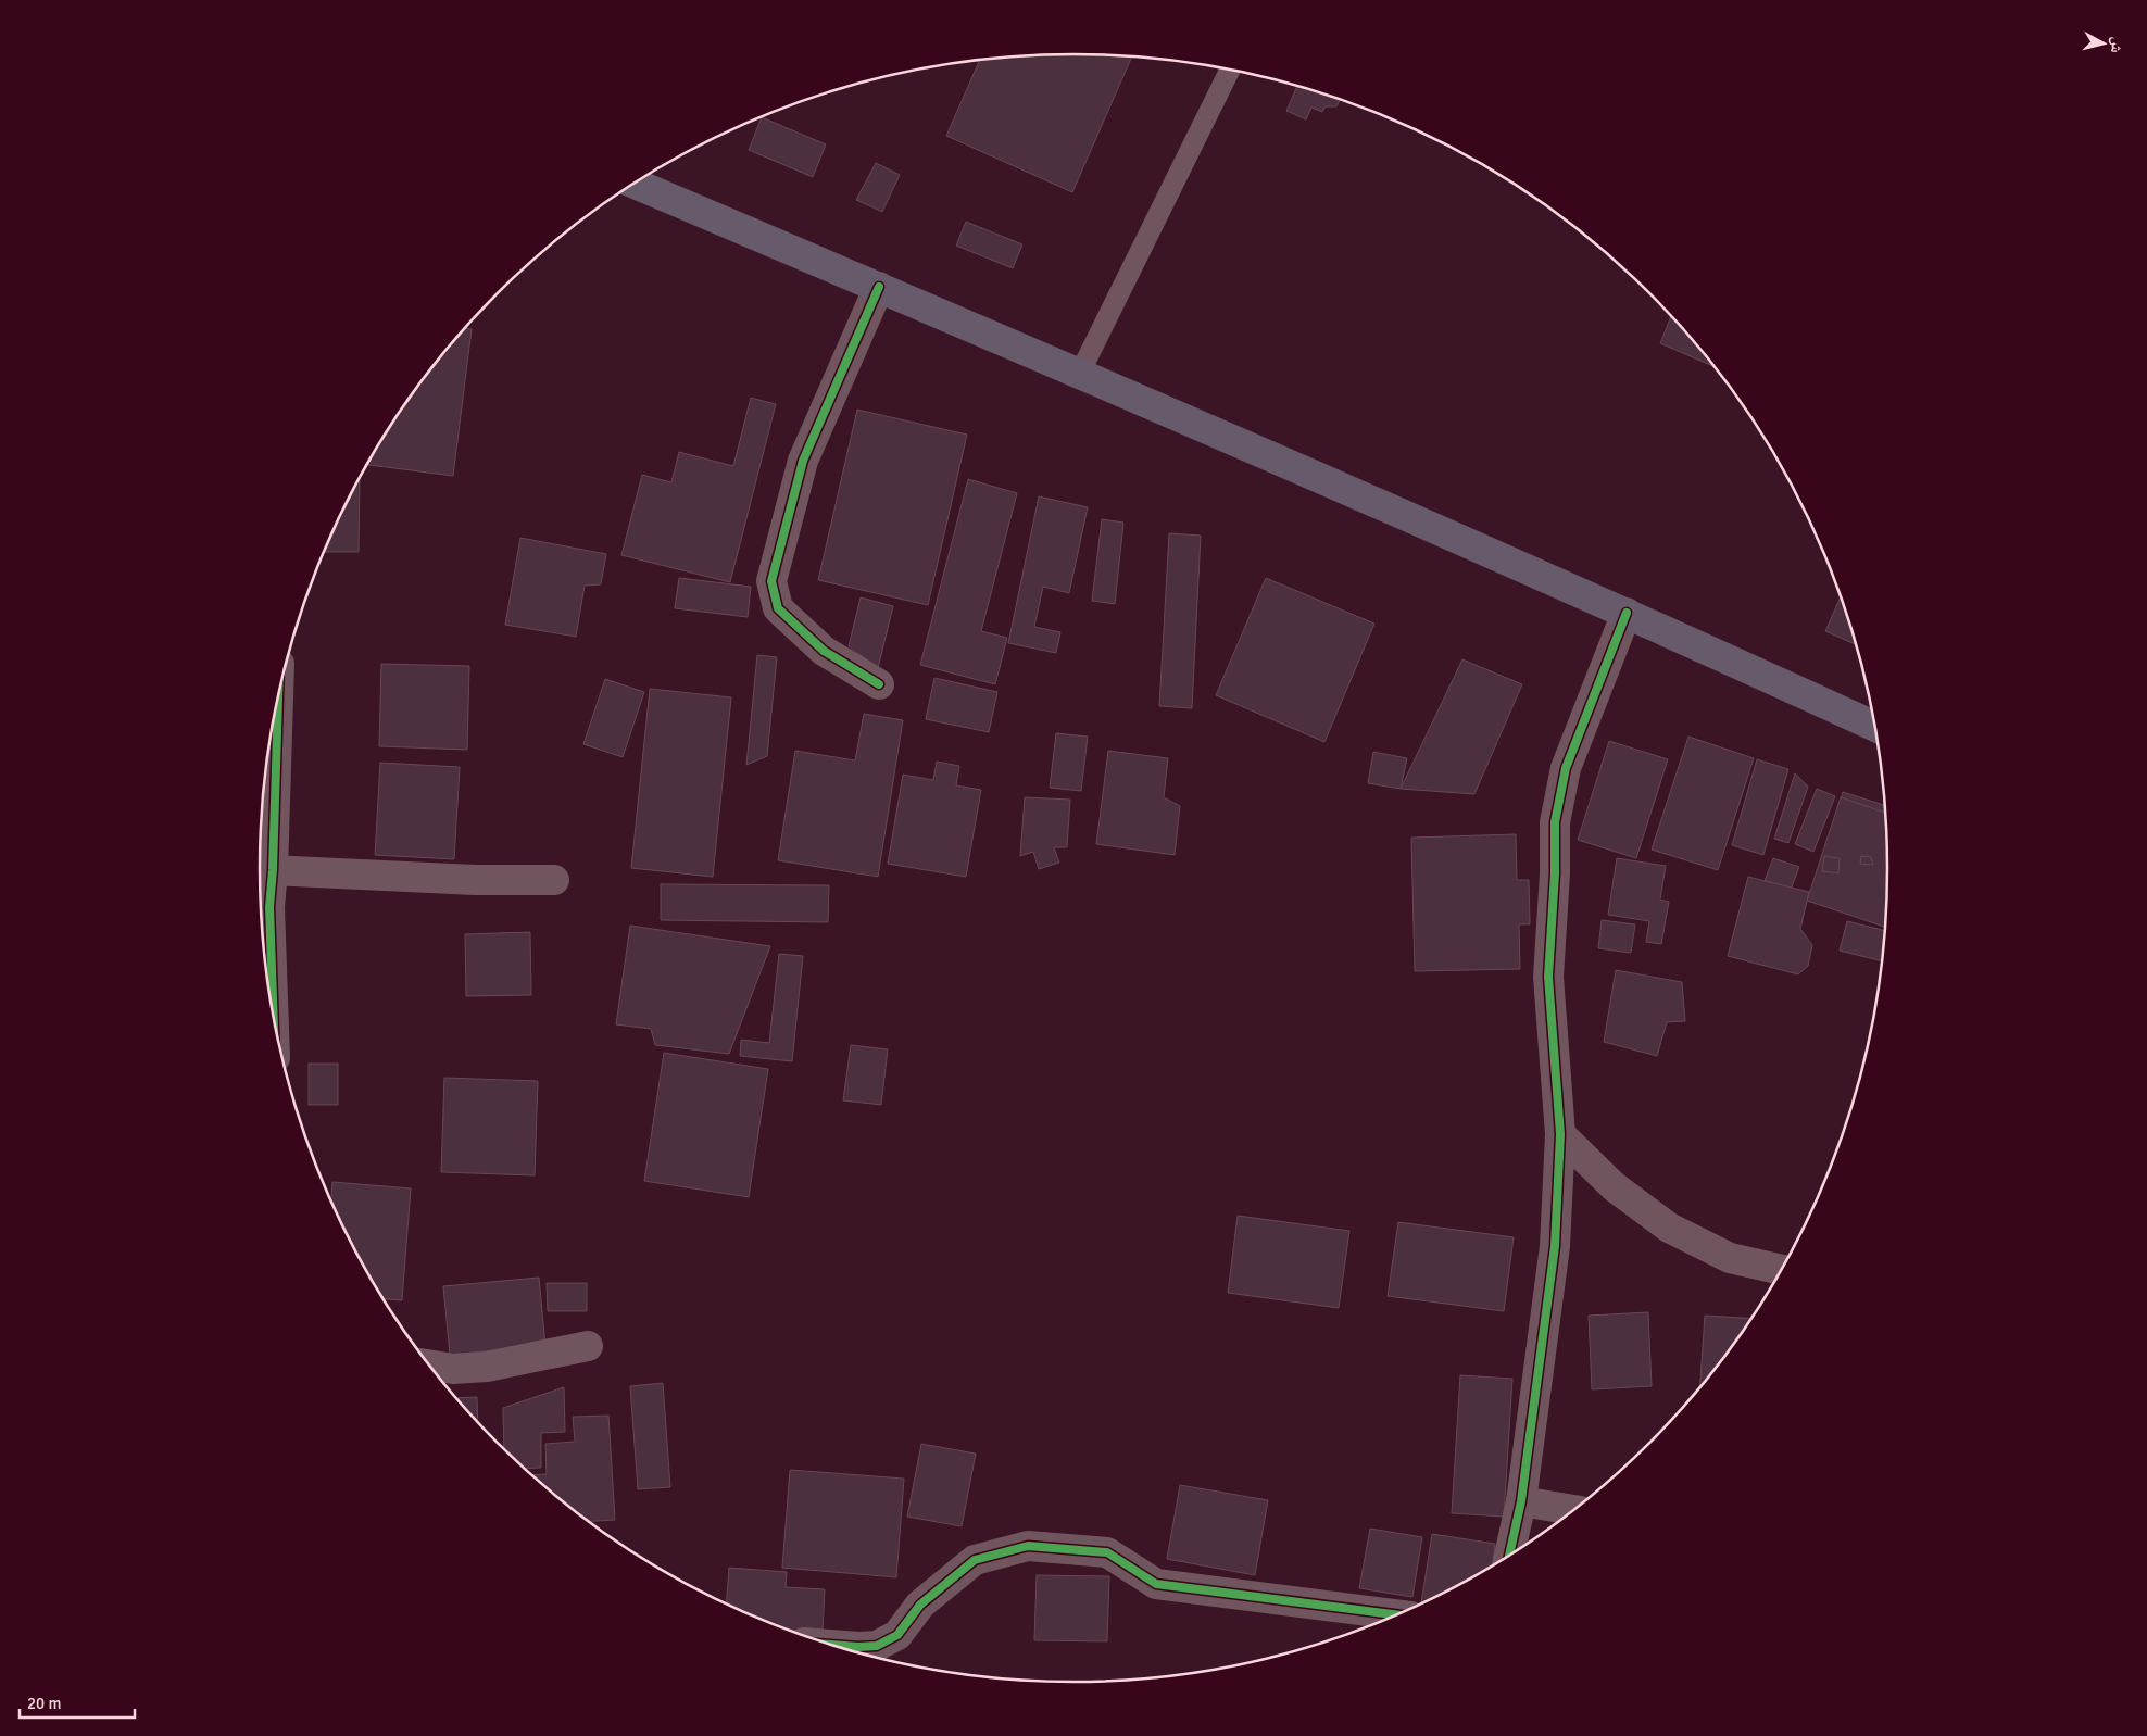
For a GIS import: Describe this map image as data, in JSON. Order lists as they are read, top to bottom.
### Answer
{
  "scale_bar": "20 m",
  "north": "right"
}
